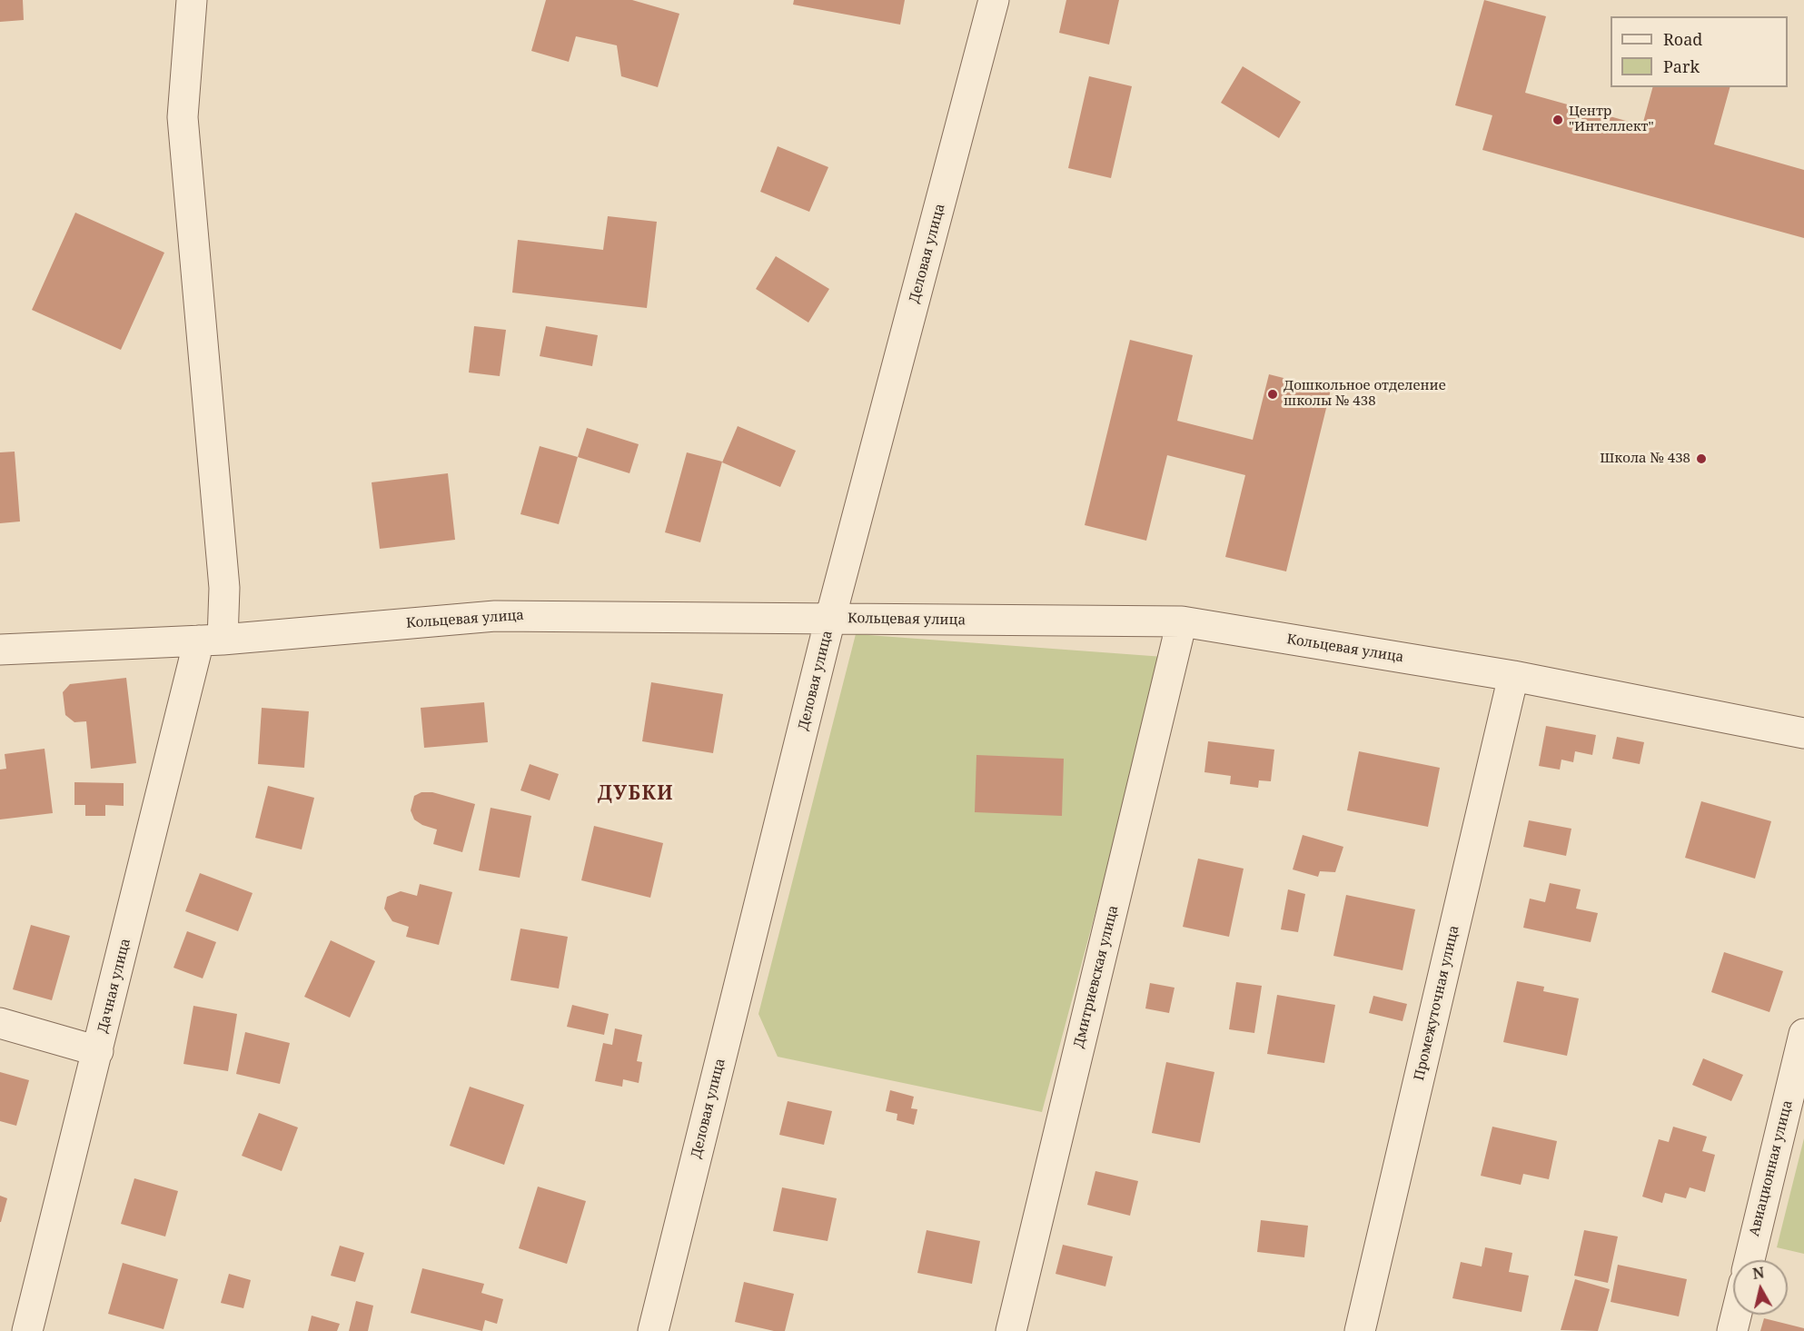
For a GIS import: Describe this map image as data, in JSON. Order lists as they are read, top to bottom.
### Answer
{
  "streets": {
    "street": [
      "Деловая улица",
      "Кольцевая улица",
      "Дмитриевская улица",
      "Дачная улица",
      "Промежуточная улица",
      "Авиационная улица"
    ]
  },
  "crossings": [
    ["Деловая улица", "Кольцевая улица"],
    ["Кольцевая улица", "Дмитриевская улица"],
    ["Кольцевая улица", "Дачная улица"],
    ["Кольцевая улица", "Промежуточная улица"]
  ],
  "districts": ["ДУБКИ"],
  "places": ["Центр \"Интеллект\"", "Дошкольное отделение школы № 438", "Школа № 438"],
  "legend": ["Road", "Park"],
  "north": "top"
}
